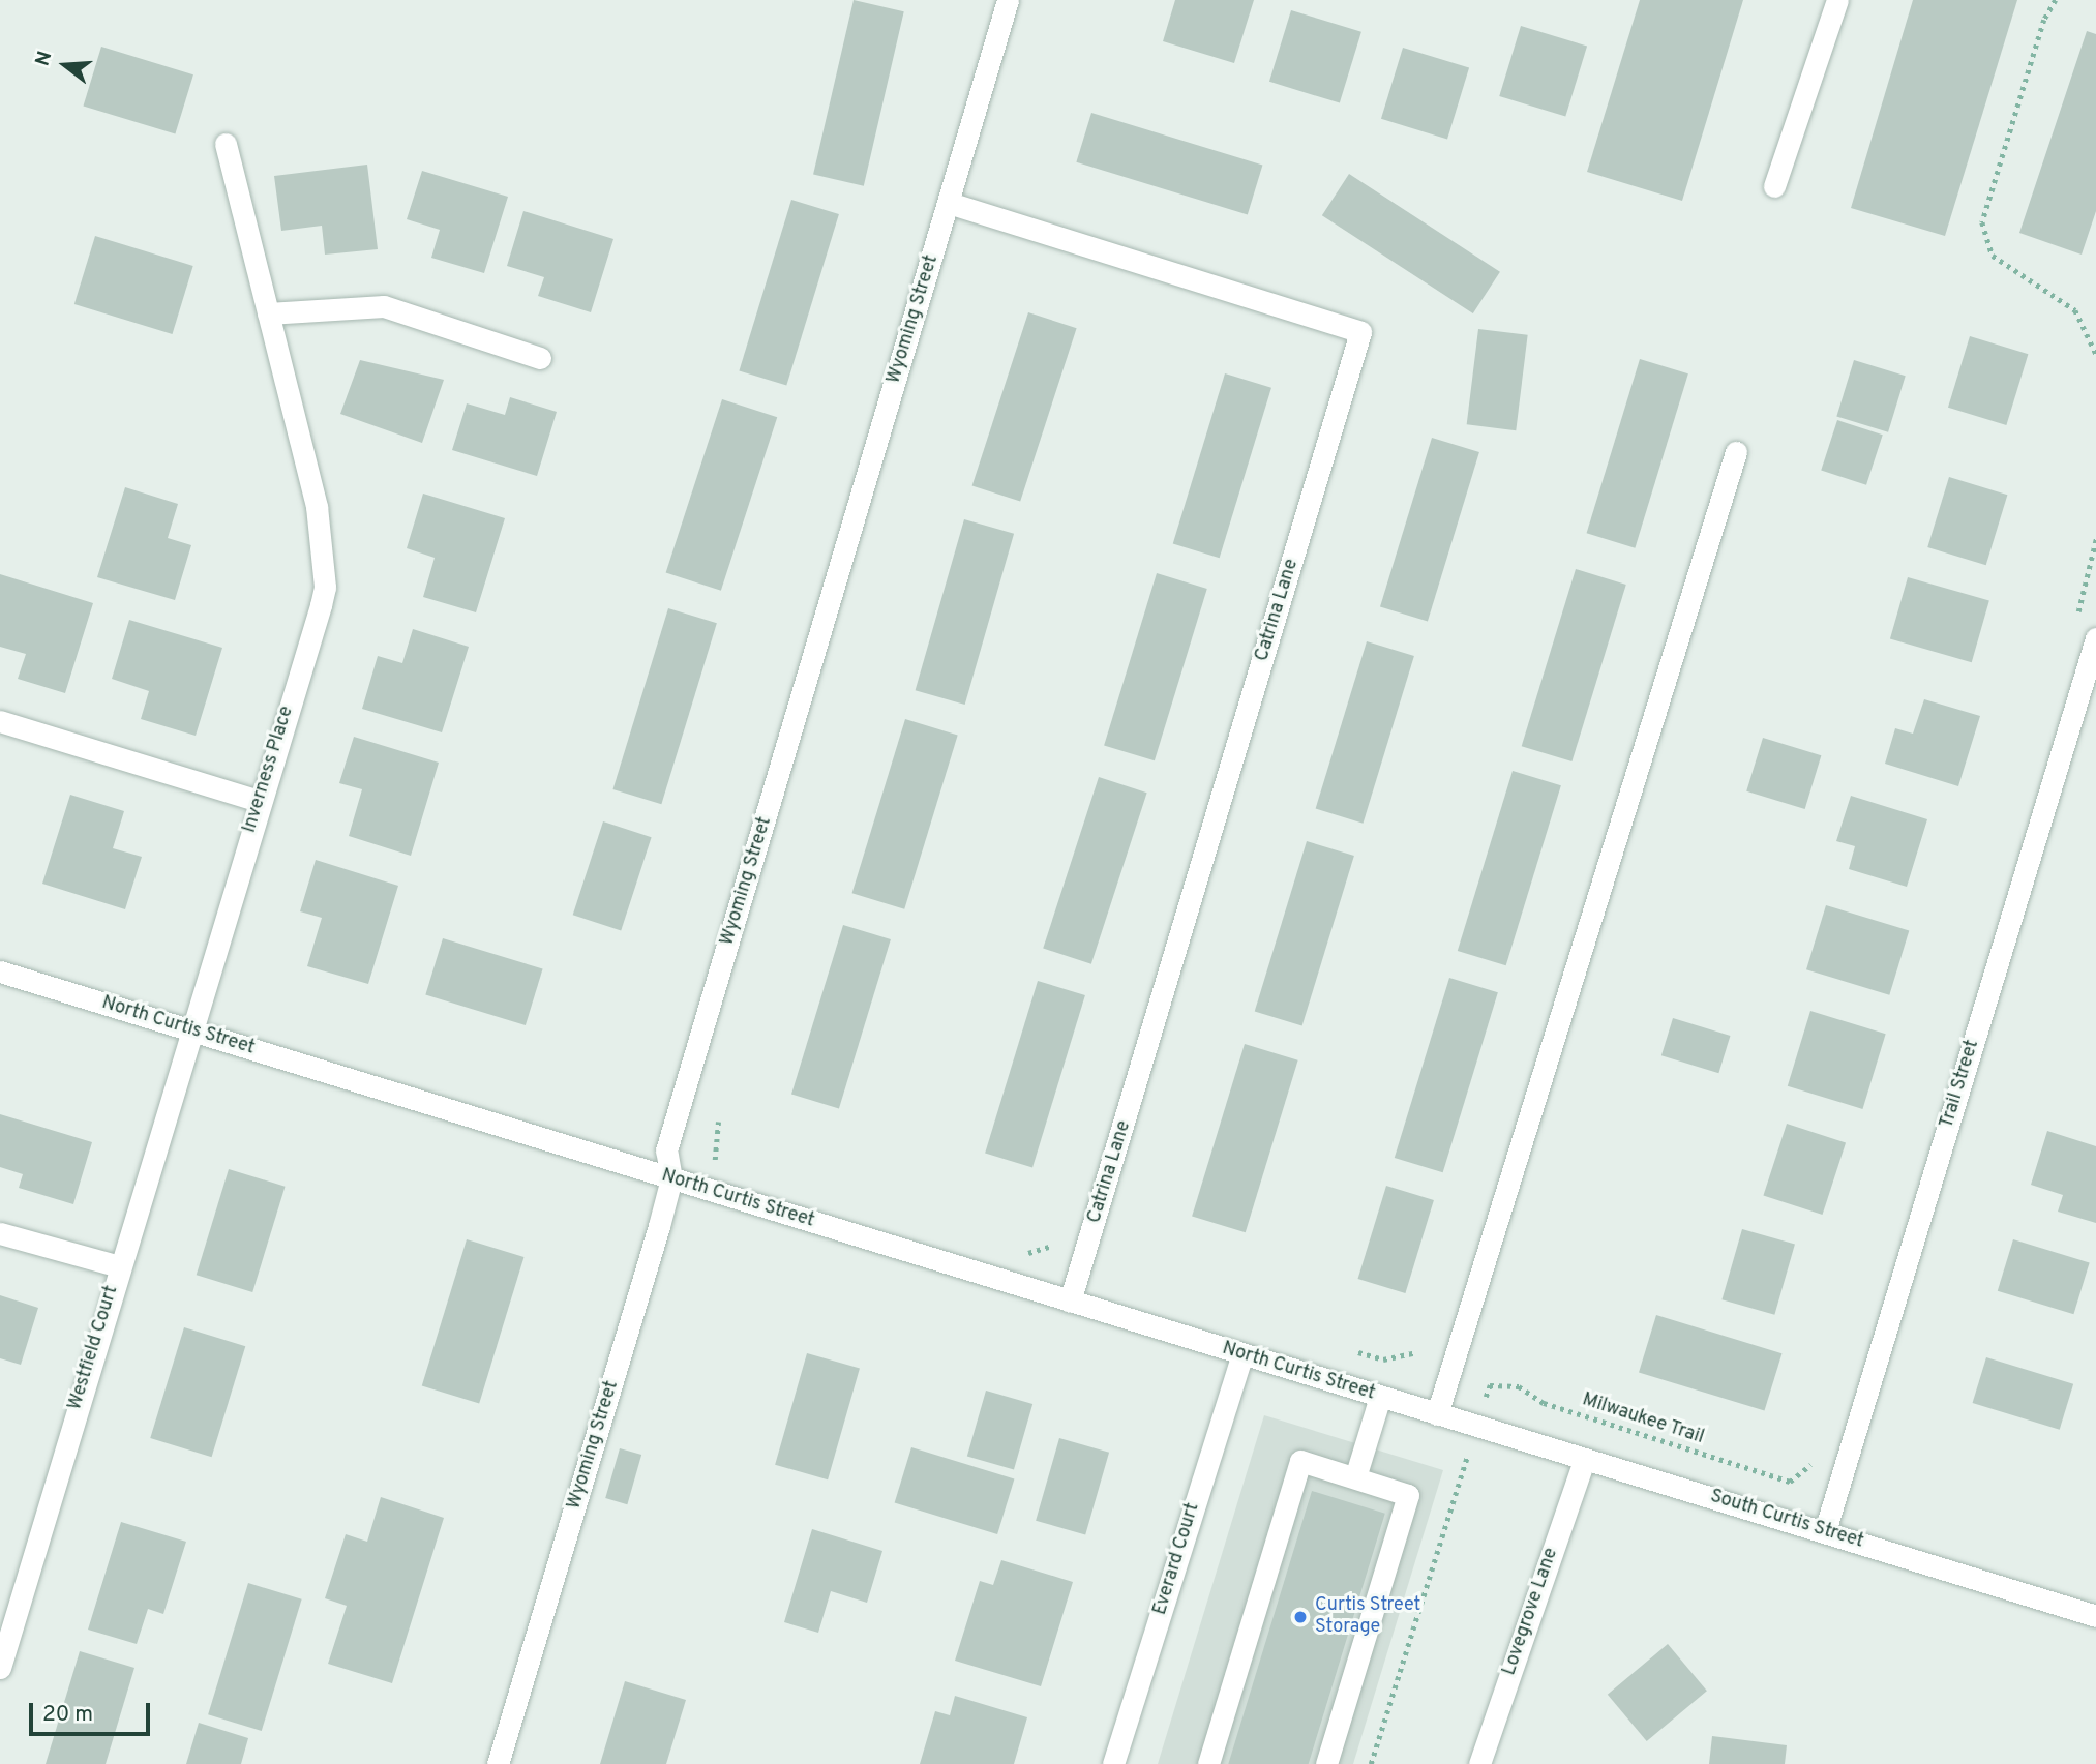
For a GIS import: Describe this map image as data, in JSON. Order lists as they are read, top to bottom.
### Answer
{
  "streets": {
    "street": [
      "Wyoming Street",
      "Catrina Lane",
      "Inverness Place",
      "North Curtis Street",
      "Trail Street",
      "Westfield Court",
      "South Curtis Street",
      "Everard Court",
      "Lovegrove Lane"
    ],
    "path": ["Milwaukee Trail"]
  },
  "crossings": [
    ["Wyoming Street", "Catrina Lane"],
    ["Wyoming Street", "North Curtis Street"],
    ["Catrina Lane", "North Curtis Street"],
    ["Inverness Place", "North Curtis Street"],
    ["Inverness Place", "Westfield Court"],
    ["North Curtis Street", "Westfield Court"],
    ["North Curtis Street", "South Curtis Street"],
    ["North Curtis Street", "Everard Court"],
    ["Trail Street", "South Curtis Street"],
    ["South Curtis Street", "Lovegrove Lane"]
  ],
  "places": ["Curtis Street Storage"],
  "scale_bar": "20 m",
  "north": "left"
}
